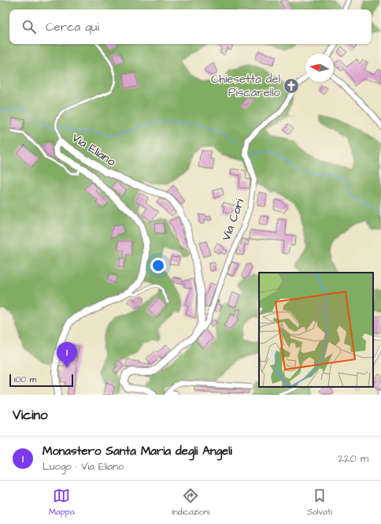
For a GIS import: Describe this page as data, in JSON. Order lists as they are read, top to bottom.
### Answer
{
  "streets": {
    "street": ["Via Eliano", "Via Cori"]
  },
  "crossings": [
    ["Via Eliano", "Via Cori"]
  ],
  "places": {
    "church": ["Chiesetta del Piscarello"]
  },
  "scale_bar": "100 m",
  "north": "left",
  "page": {
    "search": "Cerca qui",
    "pins": "1",
    "scale": "100 m",
    "heading": "Vicino",
    "list": [
      {
        "mark": "1",
        "name": "Monastero Santa Maria degli Angeli",
        "note": "Luogo · Via Eliano",
        "value": "220 m"
      }
    ],
    "nav": ["Mappa", "Indicazioni", "Salvati"]
  }
}
